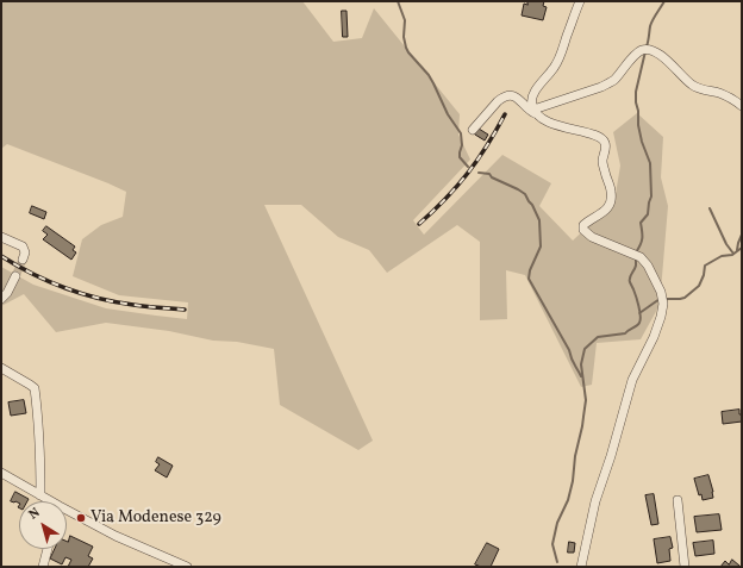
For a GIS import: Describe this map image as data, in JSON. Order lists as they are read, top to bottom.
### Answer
{
  "places": ["Via Modenese 329"],
  "north": "top left"
}
